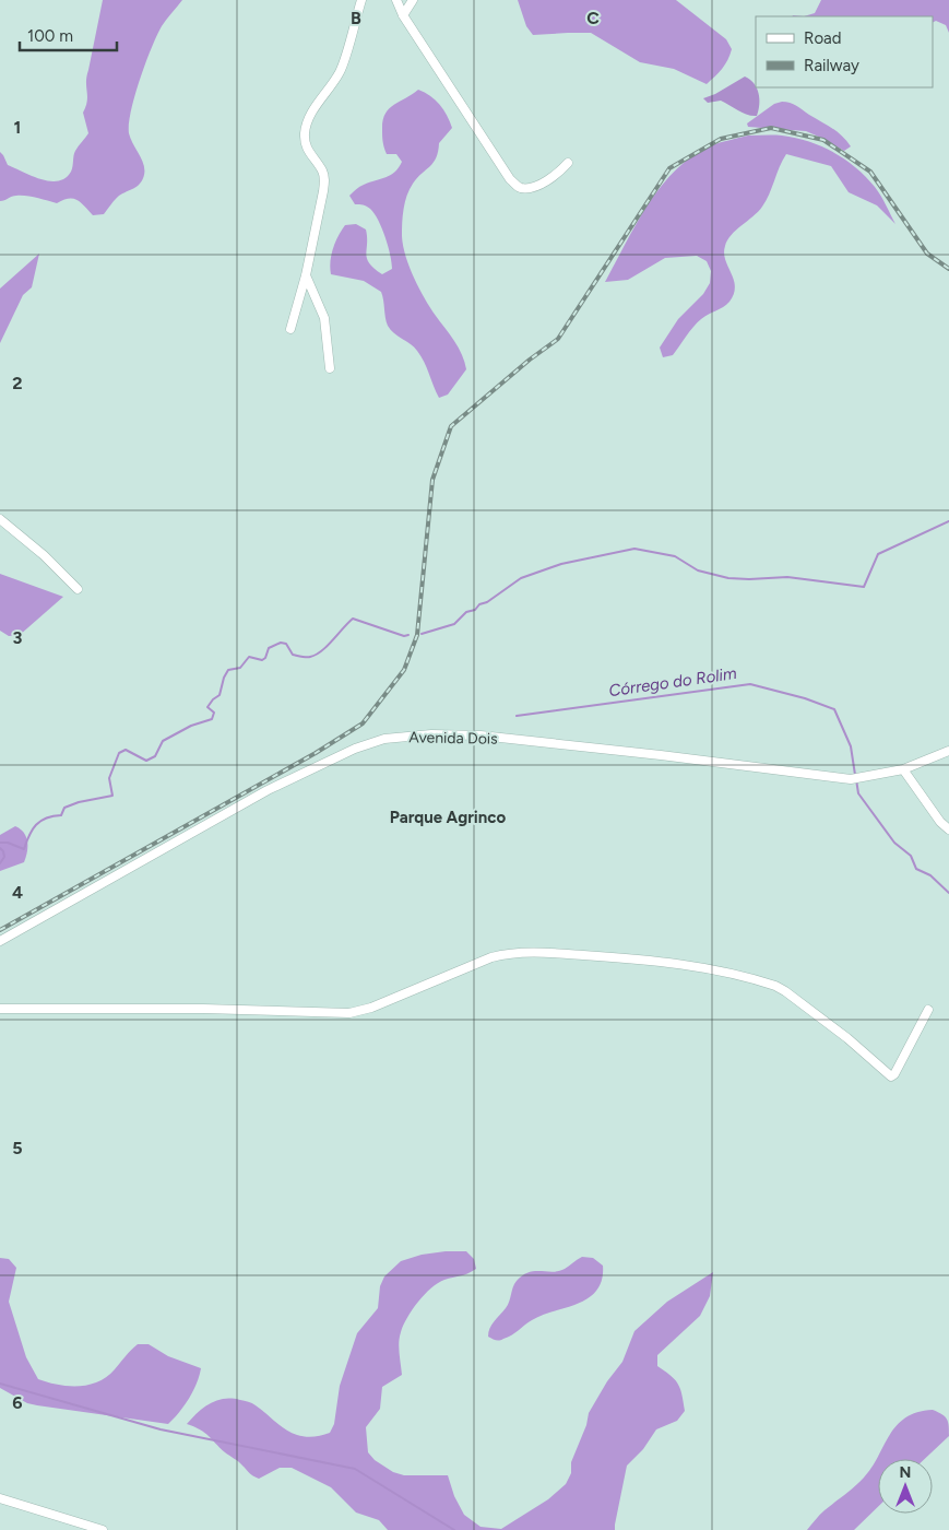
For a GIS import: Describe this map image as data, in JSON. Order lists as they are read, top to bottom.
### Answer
{
  "streets": {
    "street": ["Avenida Dois"]
  },
  "districts": ["Parque Agrinco"],
  "water": ["Córrego do Rolim"],
  "legend": ["Road", "Railway"],
  "scale_bar": "100 m",
  "north": "top",
  "grid": {
    "columns": ["B", "C"],
    "rows": [
      "1",
      "2",
      "3",
      "4",
      "5",
      "6"
    ]
  }
}
